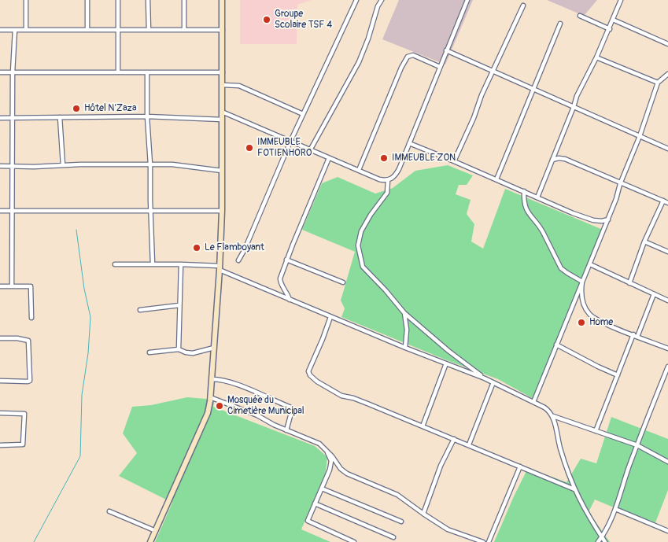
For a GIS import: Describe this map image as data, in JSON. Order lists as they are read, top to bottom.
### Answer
{
  "places": [
    "Groupe Scolaire TSF 4",
    "Hôtel N'Zaza",
    "IMMEUBLE FOTIENHORO",
    "IMMEUBLE ZON",
    "Le Flamboyant",
    "Home",
    "Mosquée du Cimetière Municipal"
  ]
}
